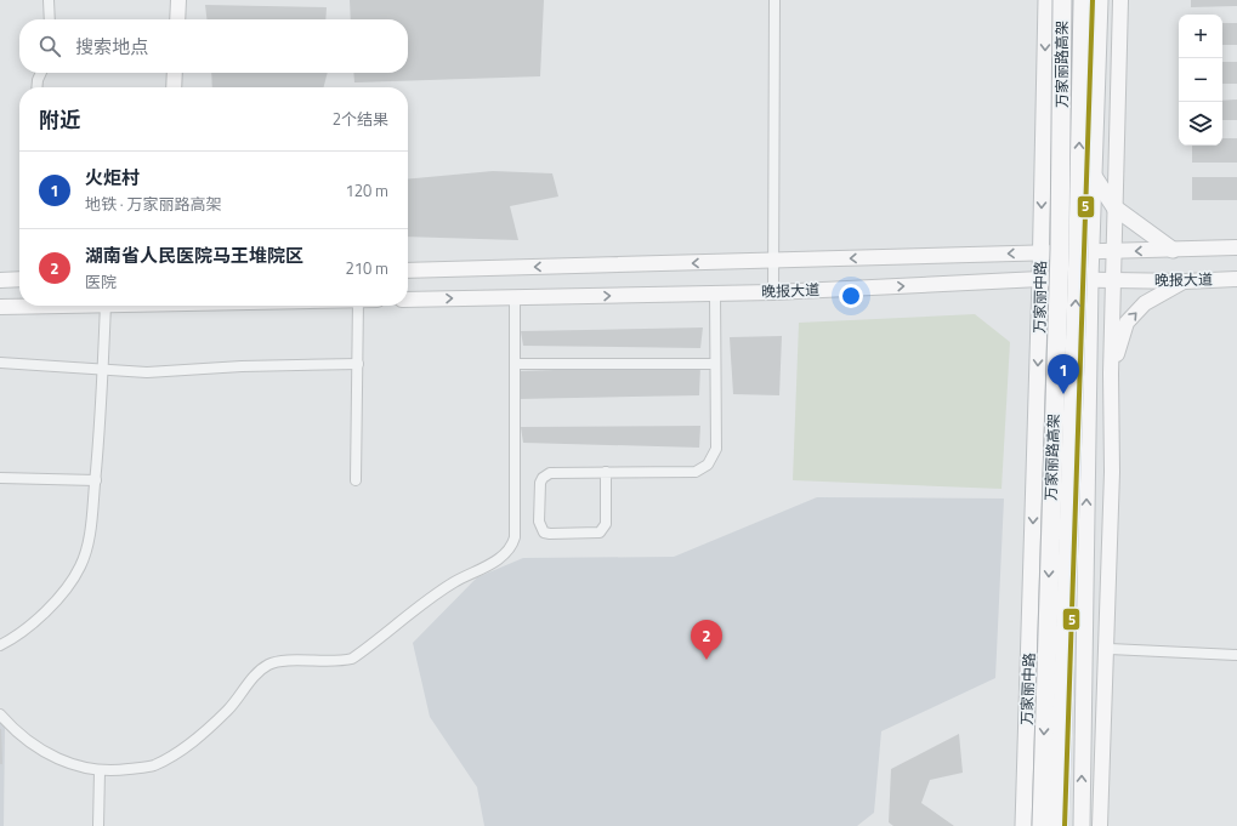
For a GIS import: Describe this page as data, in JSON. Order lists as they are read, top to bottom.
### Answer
{
  "streets": {
    "highway": ["万家丽路高架"],
    "main road": ["晚报大道", "万家丽中路"]
  },
  "crossings": [
    ["晚报大道", "万家丽中路"]
  ],
  "lines": ["transit line 5"],
  "page": {
    "map_buttons": ["+", "−"],
    "search": "搜索地点",
    "heading": ["附近", "2个结果"],
    "list": [
      {
        "mark": "1",
        "name": "火炬村",
        "note": "地铁 · 万家丽路高架",
        "value": "120 m"
      },
      {
        "mark": "2",
        "name": "湖南省人民医院马王堆院区",
        "note": "医院",
        "value": "210 m"
      }
    ],
    "pins": ["1", "2"]
  }
}
